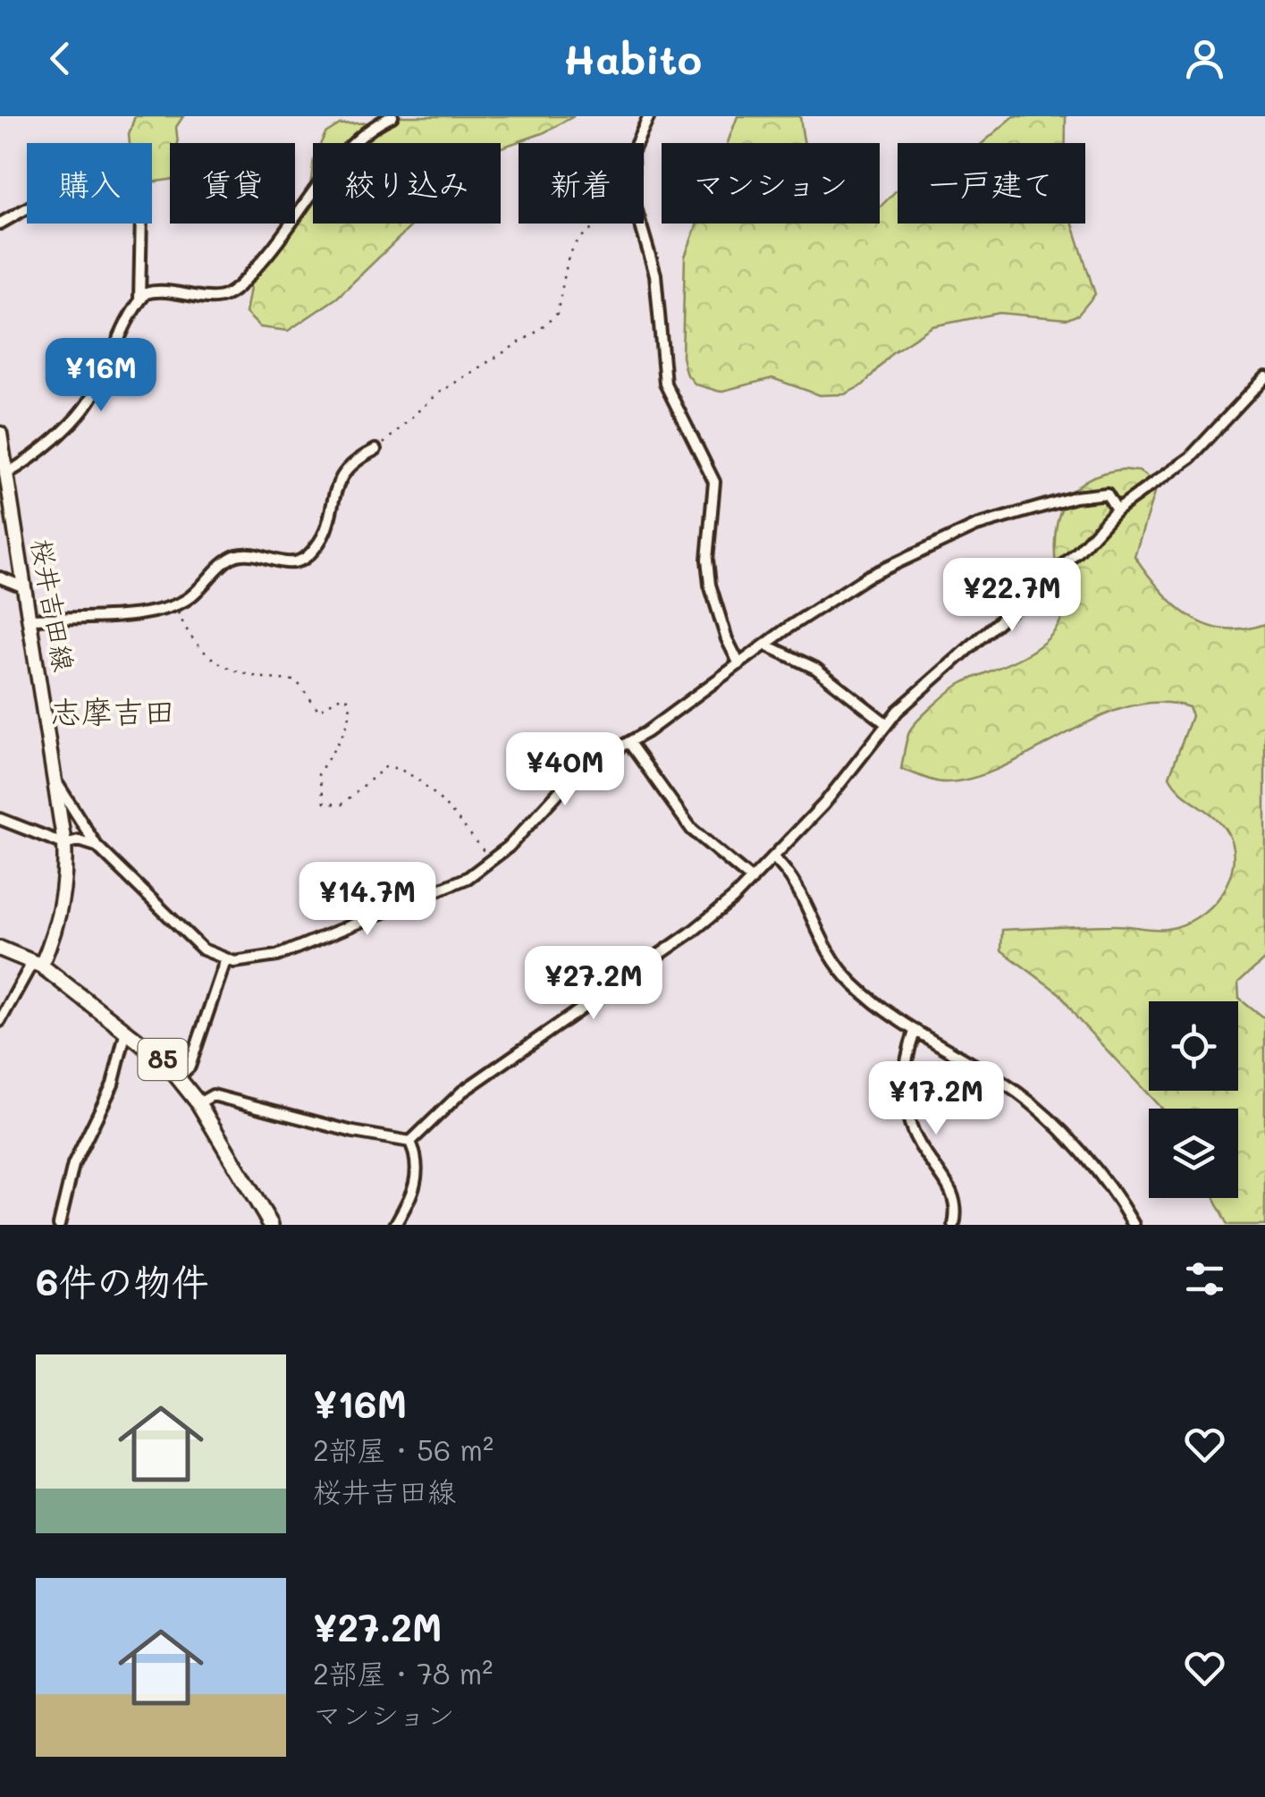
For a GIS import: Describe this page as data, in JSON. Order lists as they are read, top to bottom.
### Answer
{
  "streets": {
    "main road": ["桜井吉田線", "85"]
  },
  "crossings": [
    ["桜井吉田線", "85"]
  ],
  "districts": ["志摩吉田"],
  "page": {
    "header": "Habito",
    "chip": [
      "購入",
      "賃貸",
      "絞り込み",
      "新着",
      "マンション",
      "一戸建て"
    ],
    "price": [
      "¥16M",
      "¥22.7M",
      "¥40M",
      "¥14.7M",
      "¥27.2M",
      "¥17.2M"
    ],
    "heading": "6件の物件",
    "list": [
      {
        "name": "¥16M",
        "note": "2部屋 · 56 m² · 桜井吉田線"
      },
      {
        "name": "¥27.2M",
        "note": "2部屋 · 78 m² · マンション"
      }
    ]
  }
}
